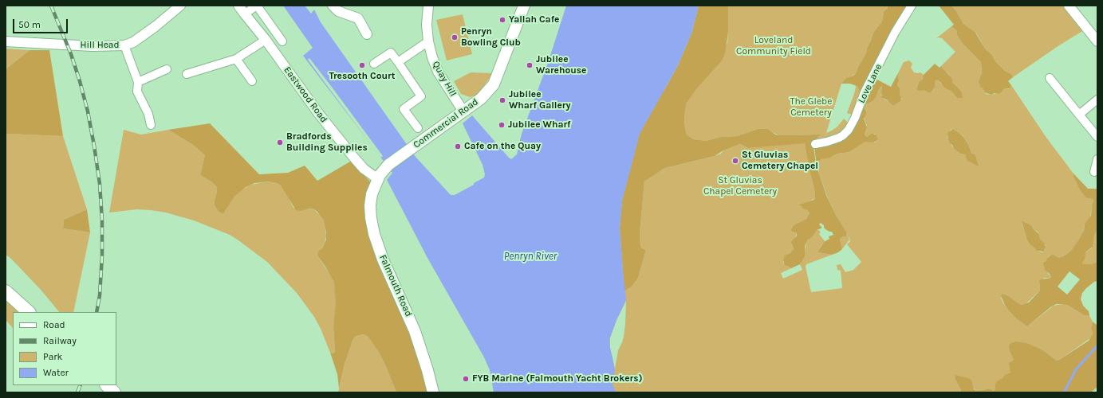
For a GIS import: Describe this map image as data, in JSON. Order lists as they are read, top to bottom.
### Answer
{
  "streets": {
    "main road": ["Commercial Road", "Falmouth Road"],
    "street": [
      "Hill Head",
      "Quay Hill",
      "Love Lane",
      "Eastwood Road"
    ]
  },
  "crossings": [
    ["Quay Hill", "Commercial Road"],
    ["Eastwood Road", "Commercial Road"],
    ["Eastwood Road", "Falmouth Road"],
    ["Commercial Road", "Falmouth Road"]
  ],
  "water": ["Penryn River"],
  "parks": ["Loveland Community Field", "The Glebe Cemetery", "St Gluvias Chapel Cemetery"],
  "places": [
    "Yallah Cafe",
    "Penryn Bowling Club",
    "Tresooth Court",
    "Jubilee Warehouse",
    "Jubilee Wharf Gallery",
    "Jubilee Wharf",
    "Bradfords Building Supplies",
    "Cafe on the Quay",
    "St Gluvias Cemetery Chapel",
    "FYB Marine (Falmouth Yacht Brokers)"
  ],
  "legend": [
    "Road",
    "Railway",
    "Park",
    "Water"
  ],
  "scale_bar": "50 m"
}
